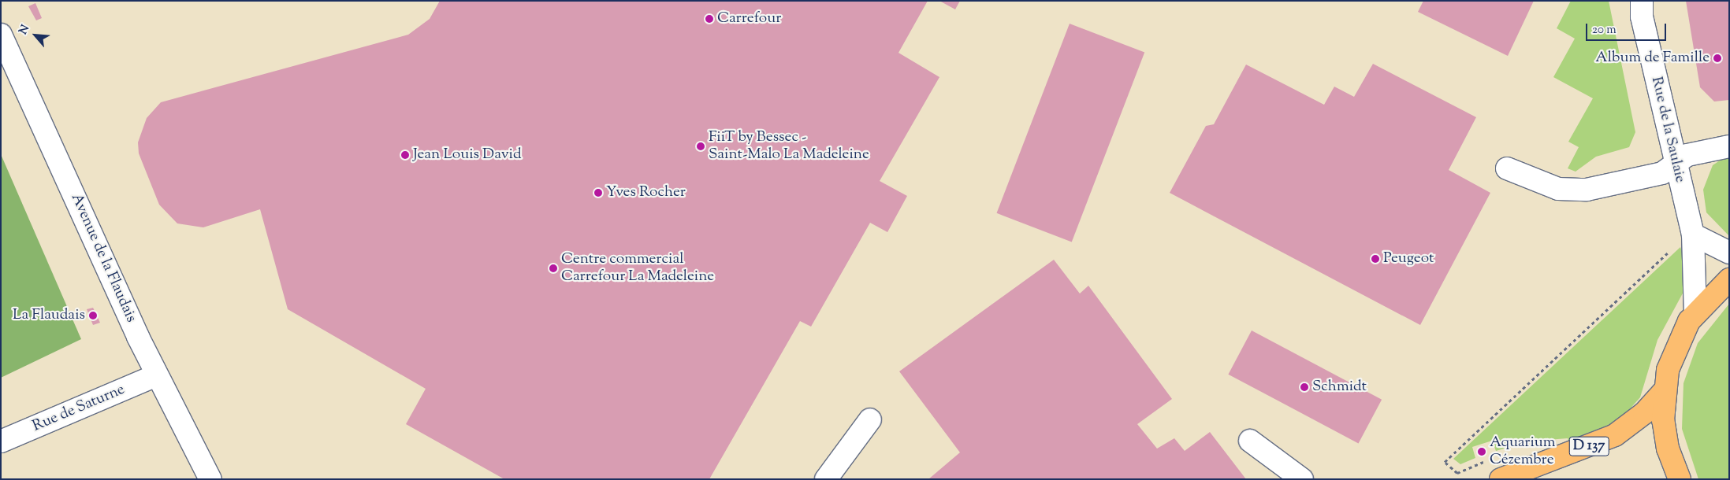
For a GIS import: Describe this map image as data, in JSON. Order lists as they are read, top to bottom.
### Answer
{
  "streets": {
    "main road": ["D 137"],
    "street": ["Rue de la Saulaie", "Avenue de la Flaudais", "Rue de Saturne"]
  },
  "crossings": [
    ["Avenue de la Flaudais", "Rue de Saturne"]
  ],
  "places": [
    "Carrefour",
    "Album de Famille",
    "FiiT by Bessec - Saint-Malo La Madeleine",
    "Jean Louis David",
    "Yves Rocher",
    "Peugeot",
    "Centre commercial Carrefour La Madeleine",
    "La Flaudais",
    "Schmidt",
    "Aquarium Cézembre"
  ],
  "scale_bar": "20 m",
  "north": "top left"
}
